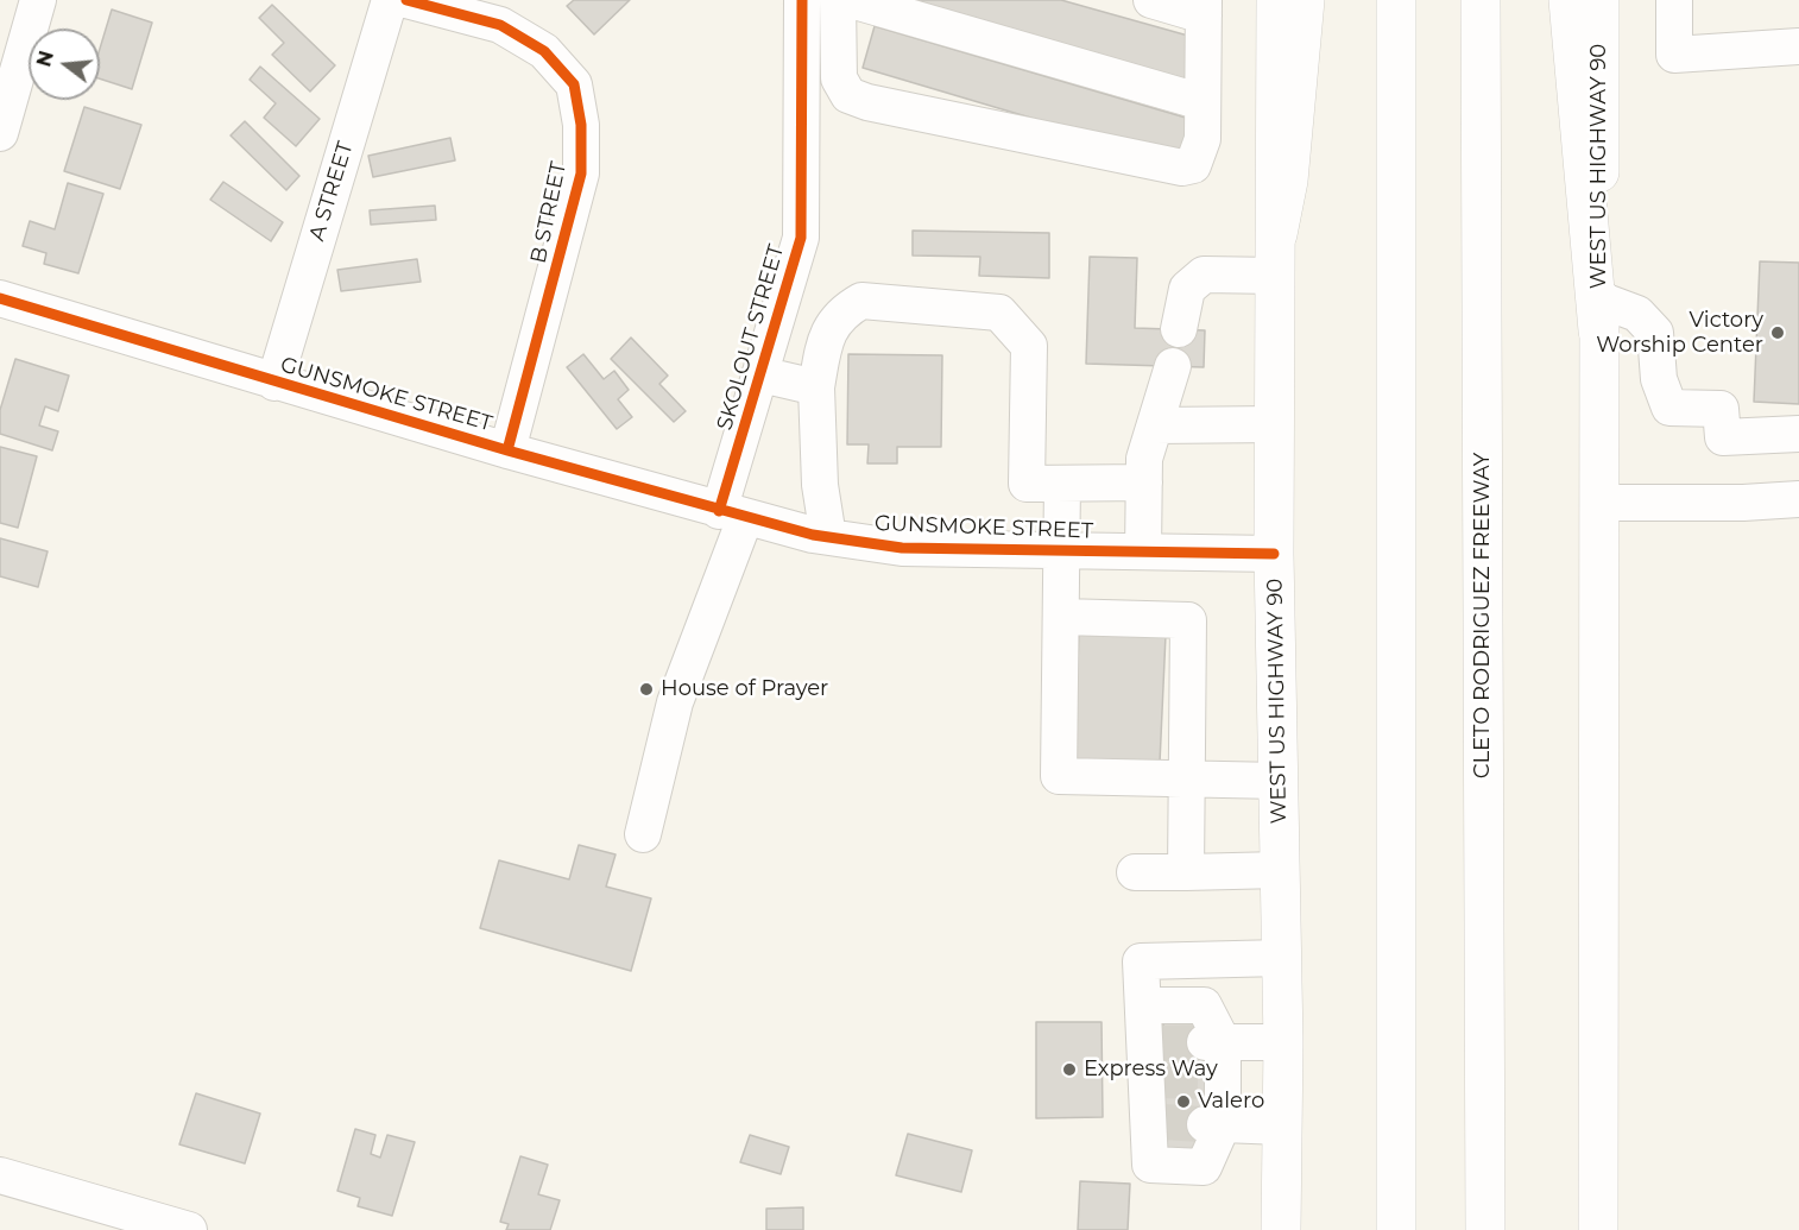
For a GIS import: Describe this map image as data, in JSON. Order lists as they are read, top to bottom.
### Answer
{
  "streets": {
    "main road": ["WEST US HIGHWAY 90", "CLETO RODRIGUEZ FREEWAY"],
    "street": [
      "A STREET",
      "B STREET",
      "SKOLOUT STREET",
      "GUNSMOKE STREET"
    ]
  },
  "crossings": [
    ["WEST US HIGHWAY 90", "GUNSMOKE STREET"],
    ["A STREET", "GUNSMOKE STREET"],
    ["B STREET", "GUNSMOKE STREET"],
    ["SKOLOUT STREET", "GUNSMOKE STREET"]
  ],
  "places": [
    "Victory Worship Center",
    "House of Prayer",
    "Express Way",
    "Valero"
  ],
  "north": "left"
}
